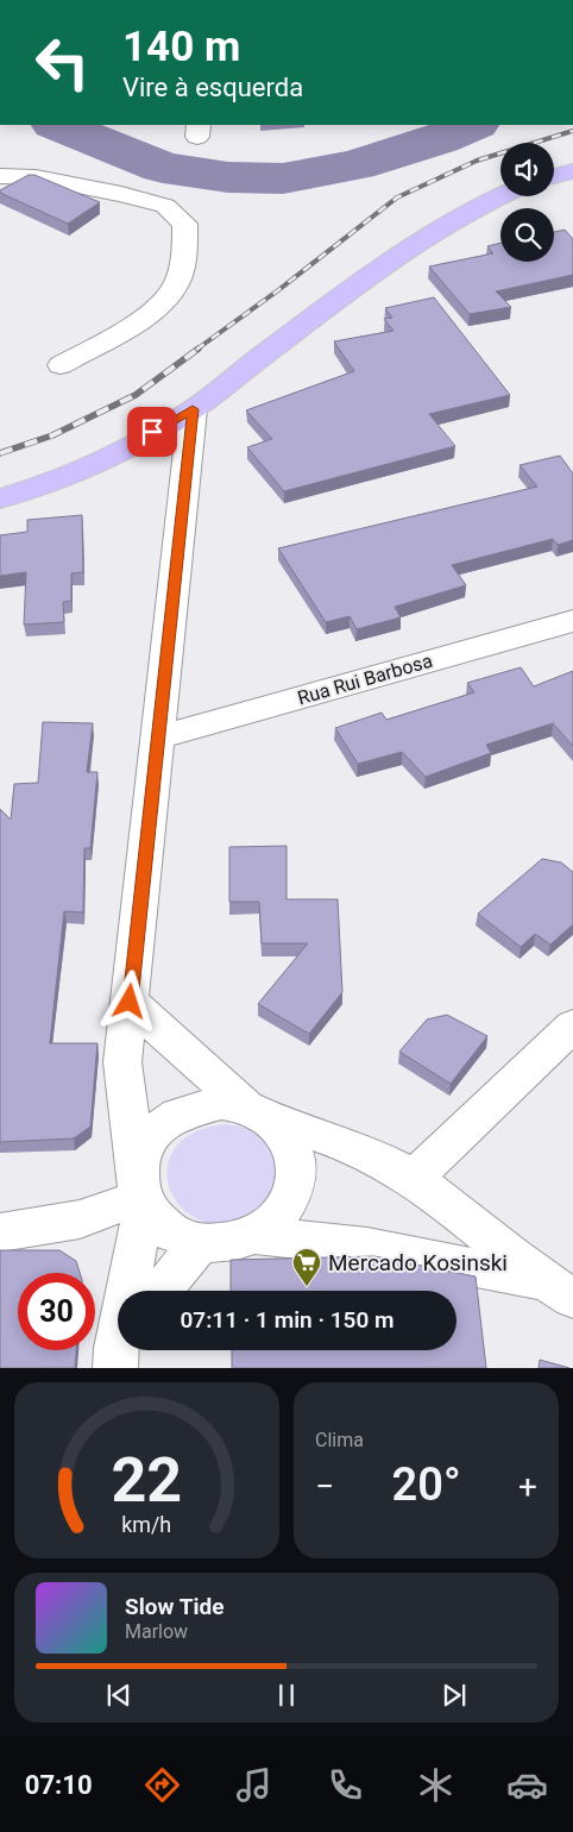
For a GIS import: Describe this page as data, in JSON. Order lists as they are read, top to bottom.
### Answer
{
  "streets": {
    "street": ["Rua Rui Barbosa"]
  },
  "places": {
    "supermarket": ["Mercado Kosinski"]
  },
  "page": {
    "turn": ["140 m", "Vire à esquerda"],
    "limit": "30",
    "trip": "07:11 · 1 min · 150 m",
    "tile": "Clima",
    "heat": ["−", "20°", "+"],
    "song": ["Slow Tide", "Marlow"],
    "tabs": "07:10",
    "gauge": ["22", "km/h"]
  }
}
